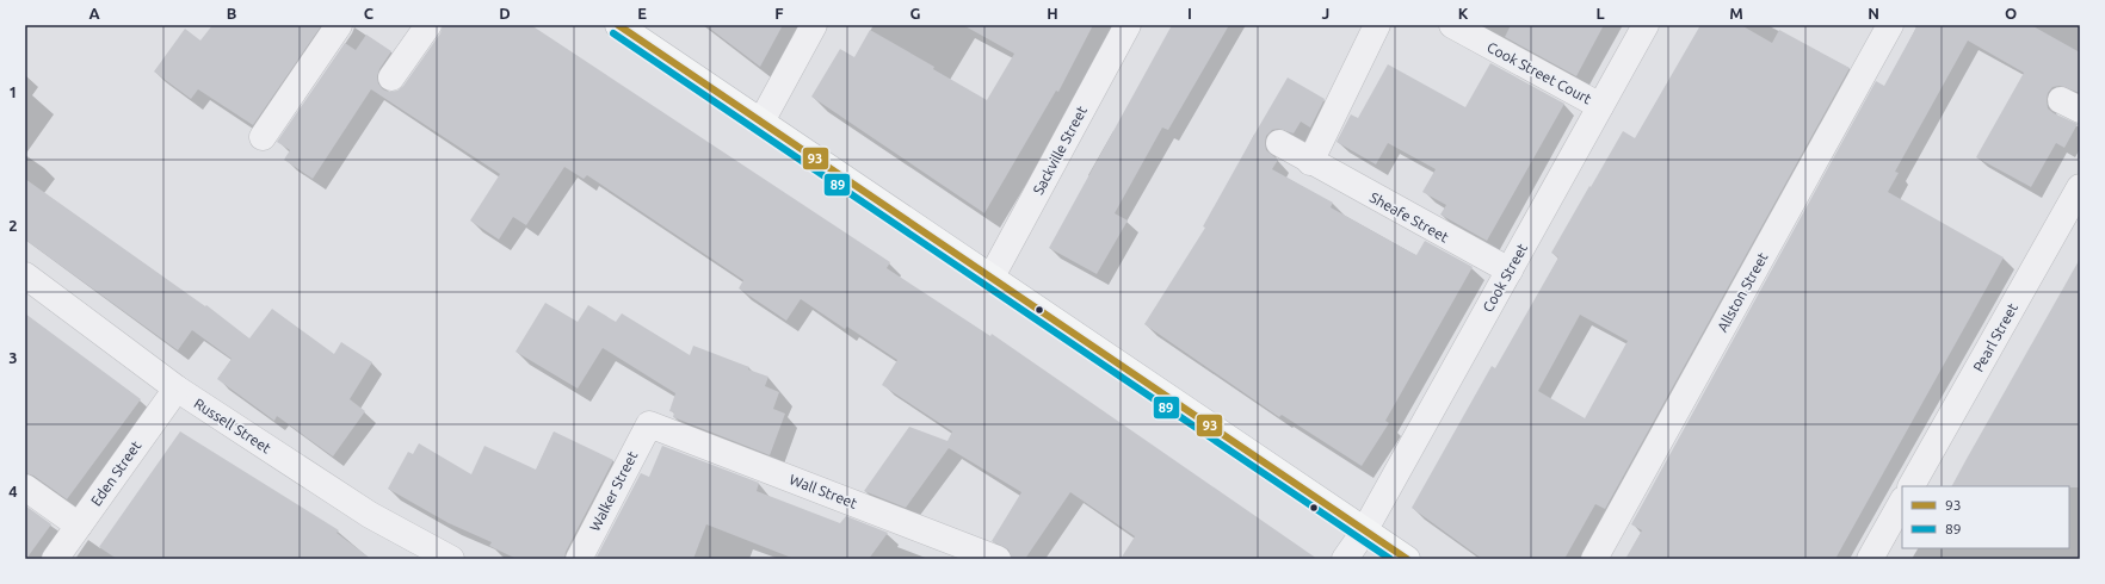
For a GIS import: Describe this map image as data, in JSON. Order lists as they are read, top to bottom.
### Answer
{
  "streets": {
    "street": [
      "Cook Street Court",
      "Sackville Street",
      "Sheafe Street",
      "Cook Street",
      "Allston Street",
      "Pearl Street",
      "Russell Street",
      "Eden Street",
      "Walker Street",
      "Wall Street"
    ]
  },
  "crossings": [
    ["Cook Street Court", "Cook Street"],
    ["Sheafe Street", "Cook Street"],
    ["Russell Street", "Eden Street"],
    ["Walker Street", "Wall Street"]
  ],
  "lines": ["transit line 93", "transit line 89"],
  "legend": ["93", "89"],
  "grid": {
    "columns": [
      "A",
      "B",
      "C",
      "D",
      "E",
      "F",
      "G",
      "H",
      "I",
      "J",
      "K",
      "L",
      "M",
      "N",
      "O"
    ],
    "rows": [
      "1",
      "2",
      "3",
      "4"
    ]
  }
}
